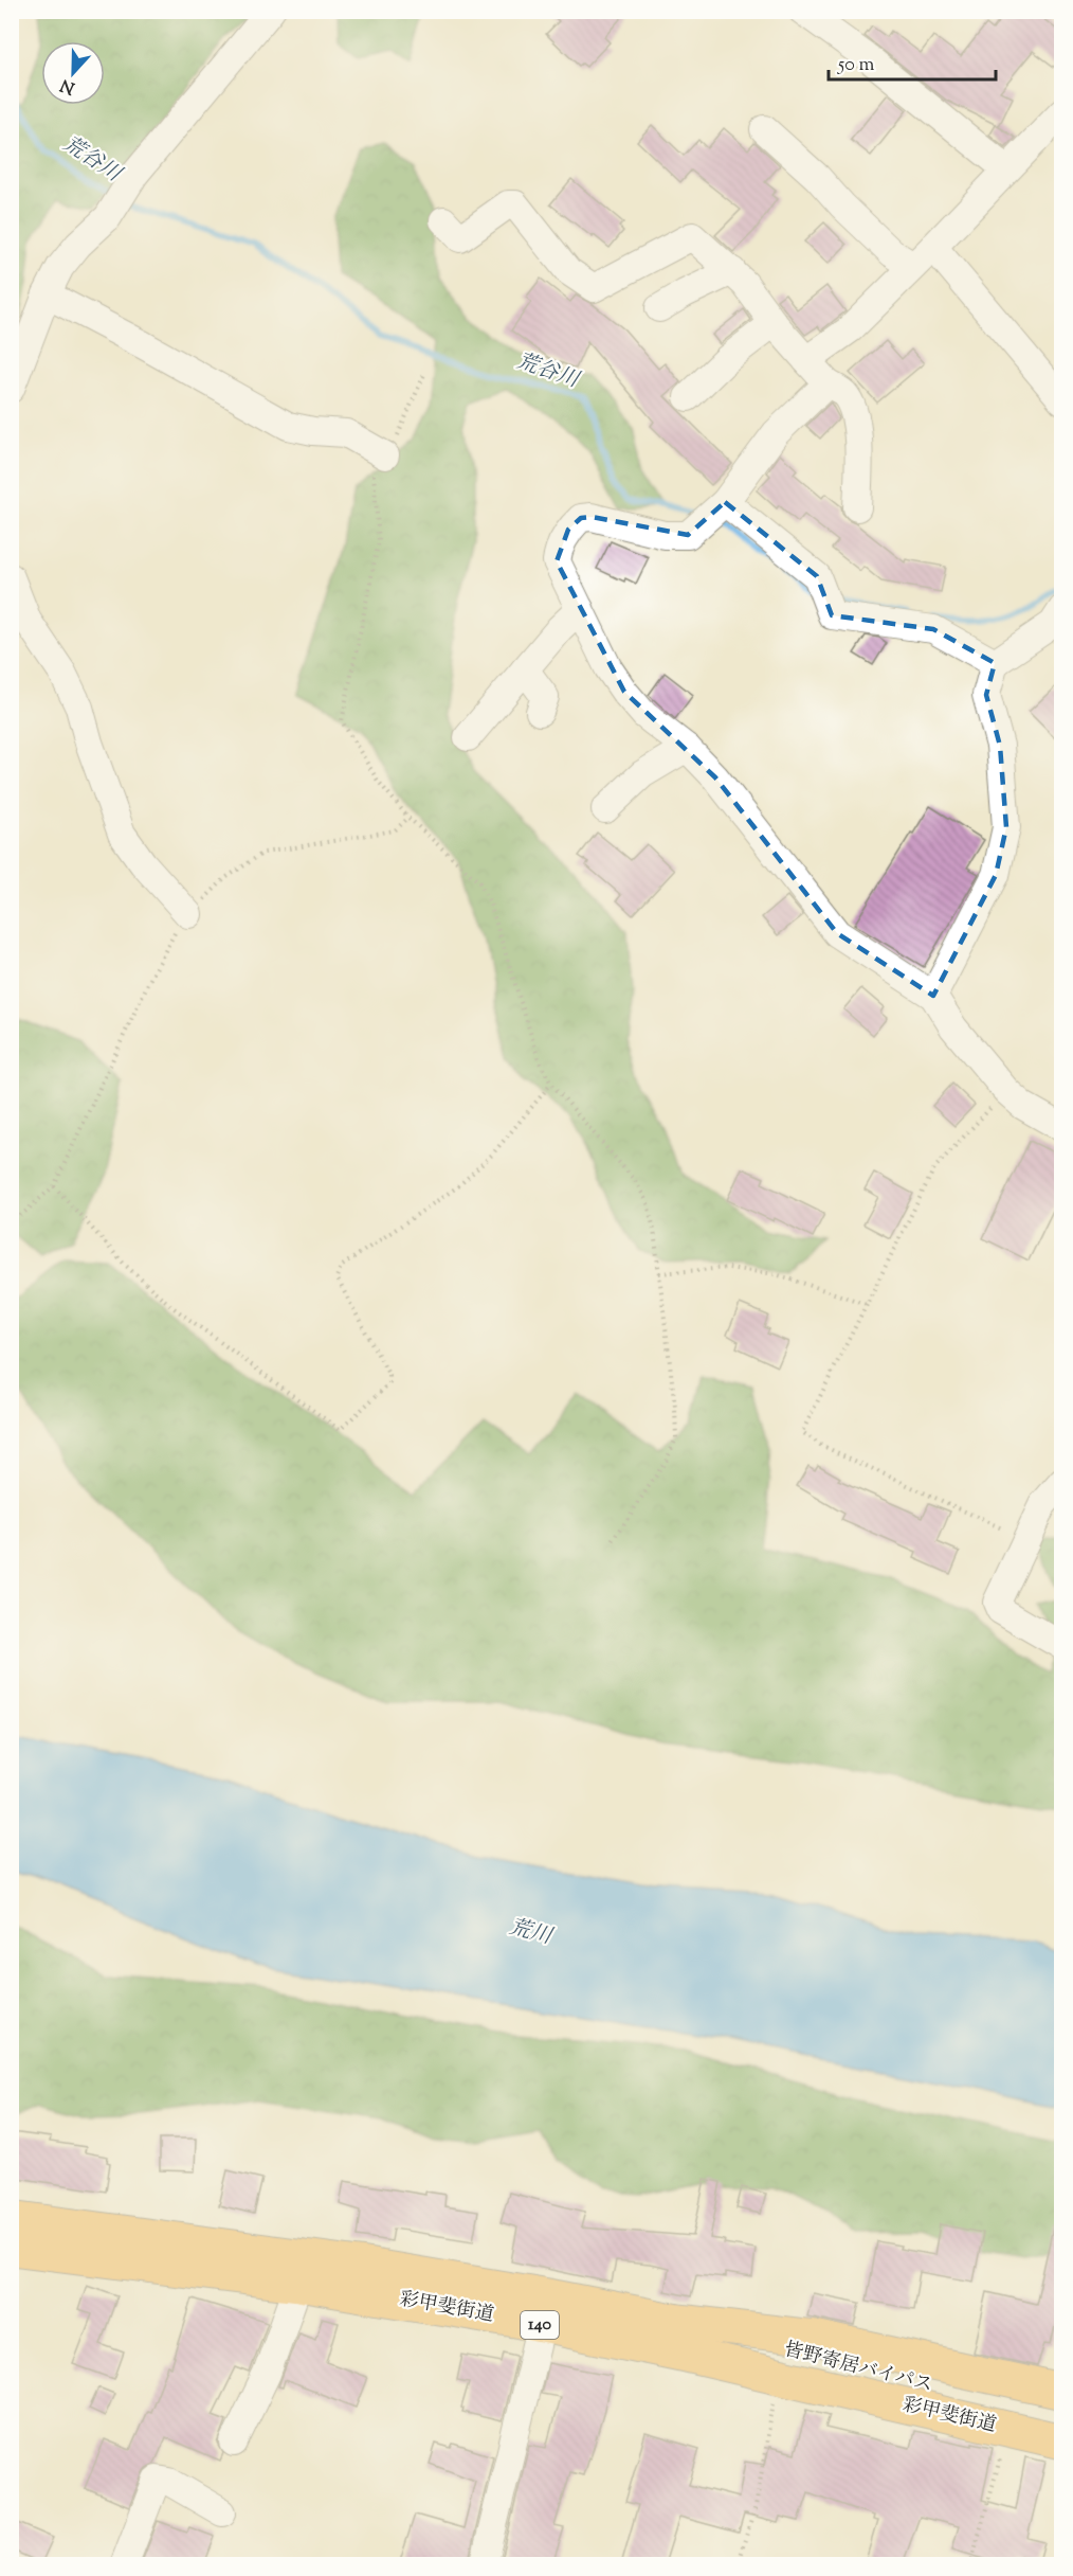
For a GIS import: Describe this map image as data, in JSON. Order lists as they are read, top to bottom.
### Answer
{
  "streets": {
    "highway": ["彩甲斐街道", "140", "皆野寄居バイパス"]
  },
  "crossings": [
    ["彩甲斐街道", "皆野寄居バイパス"]
  ],
  "water": ["荒谷川", "荒川"],
  "scale_bar": "50 m",
  "north": "bottom"
}
